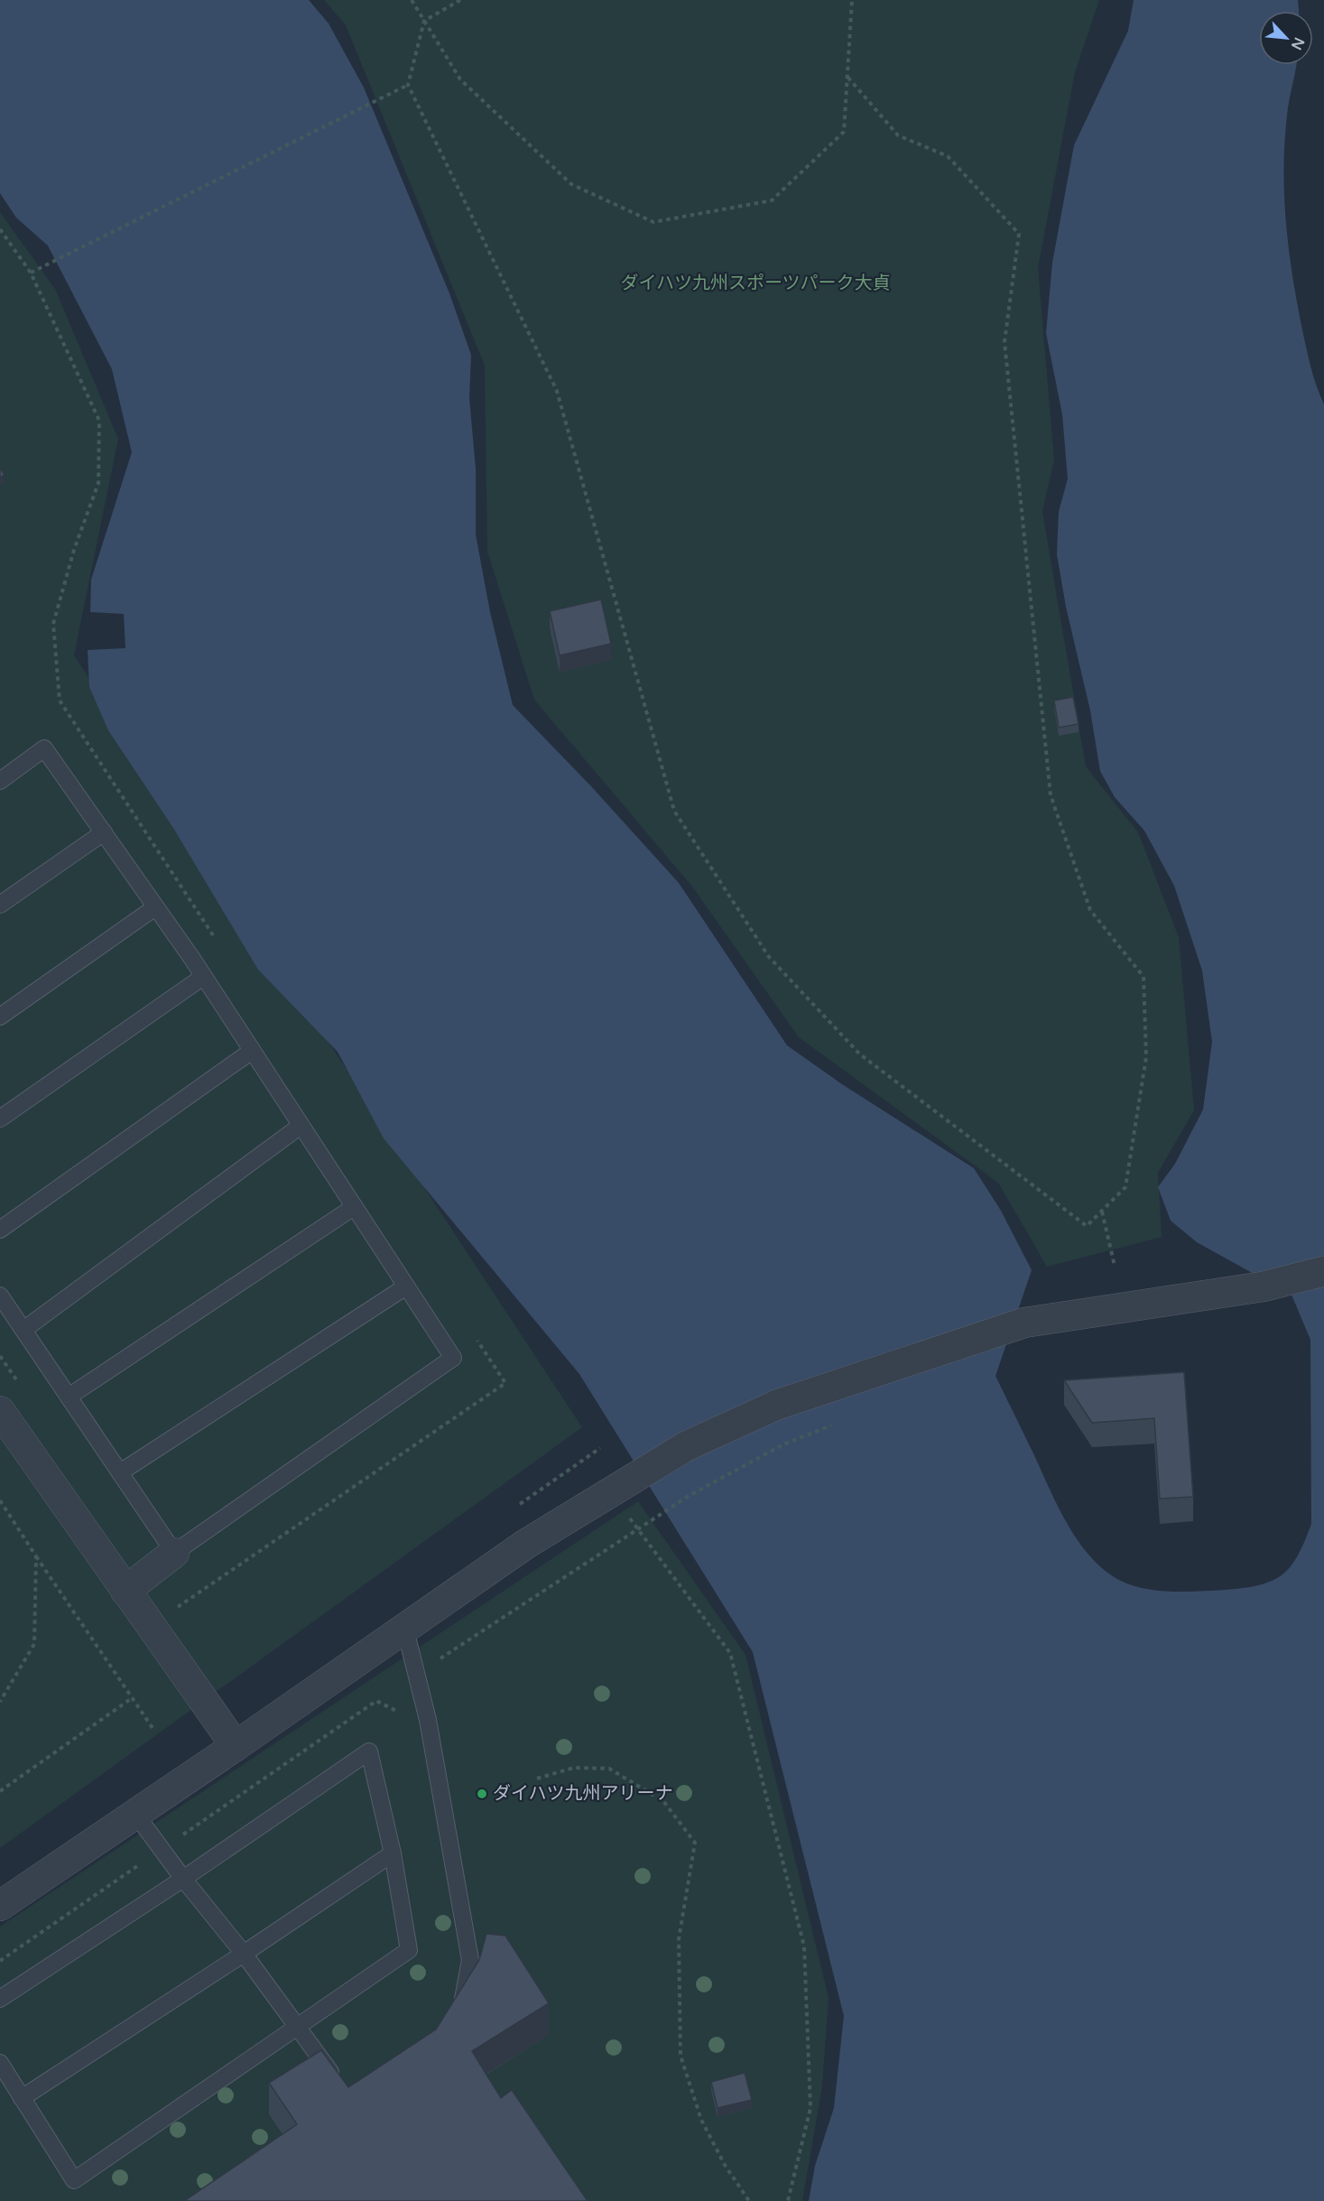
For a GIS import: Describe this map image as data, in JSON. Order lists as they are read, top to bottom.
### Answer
{
  "parks": ["ダイハツ九州スポーツパーク大貞"],
  "places": ["ダイハツ九州アリーナ"],
  "north": "bottom right"
}
